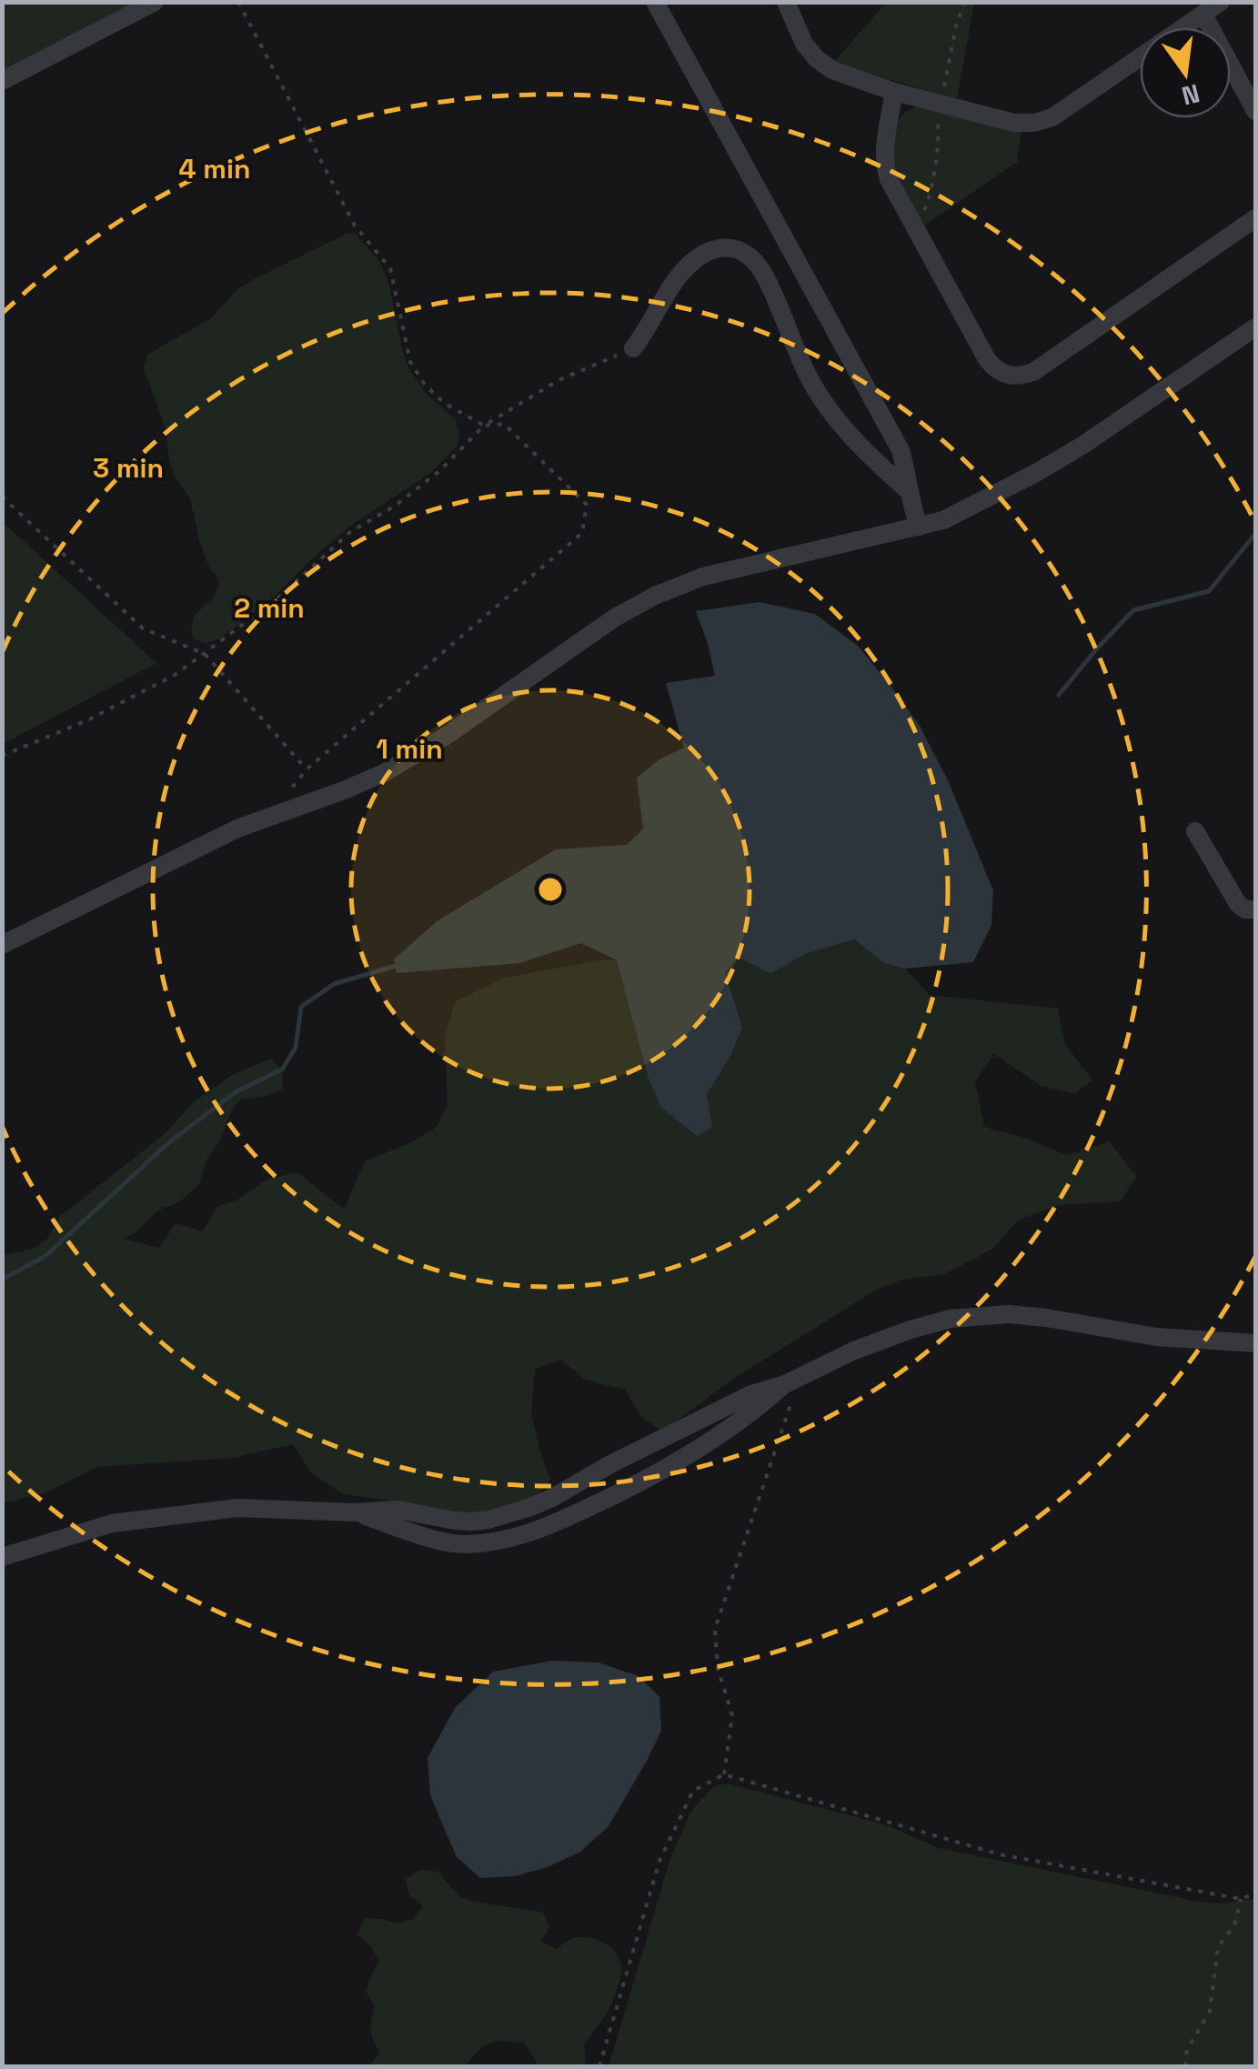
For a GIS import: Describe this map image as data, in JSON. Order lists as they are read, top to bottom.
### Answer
{
  "north": "bottom",
  "rings": [
    "4 min",
    "3 min",
    "2 min",
    "1 min"
  ]
}
